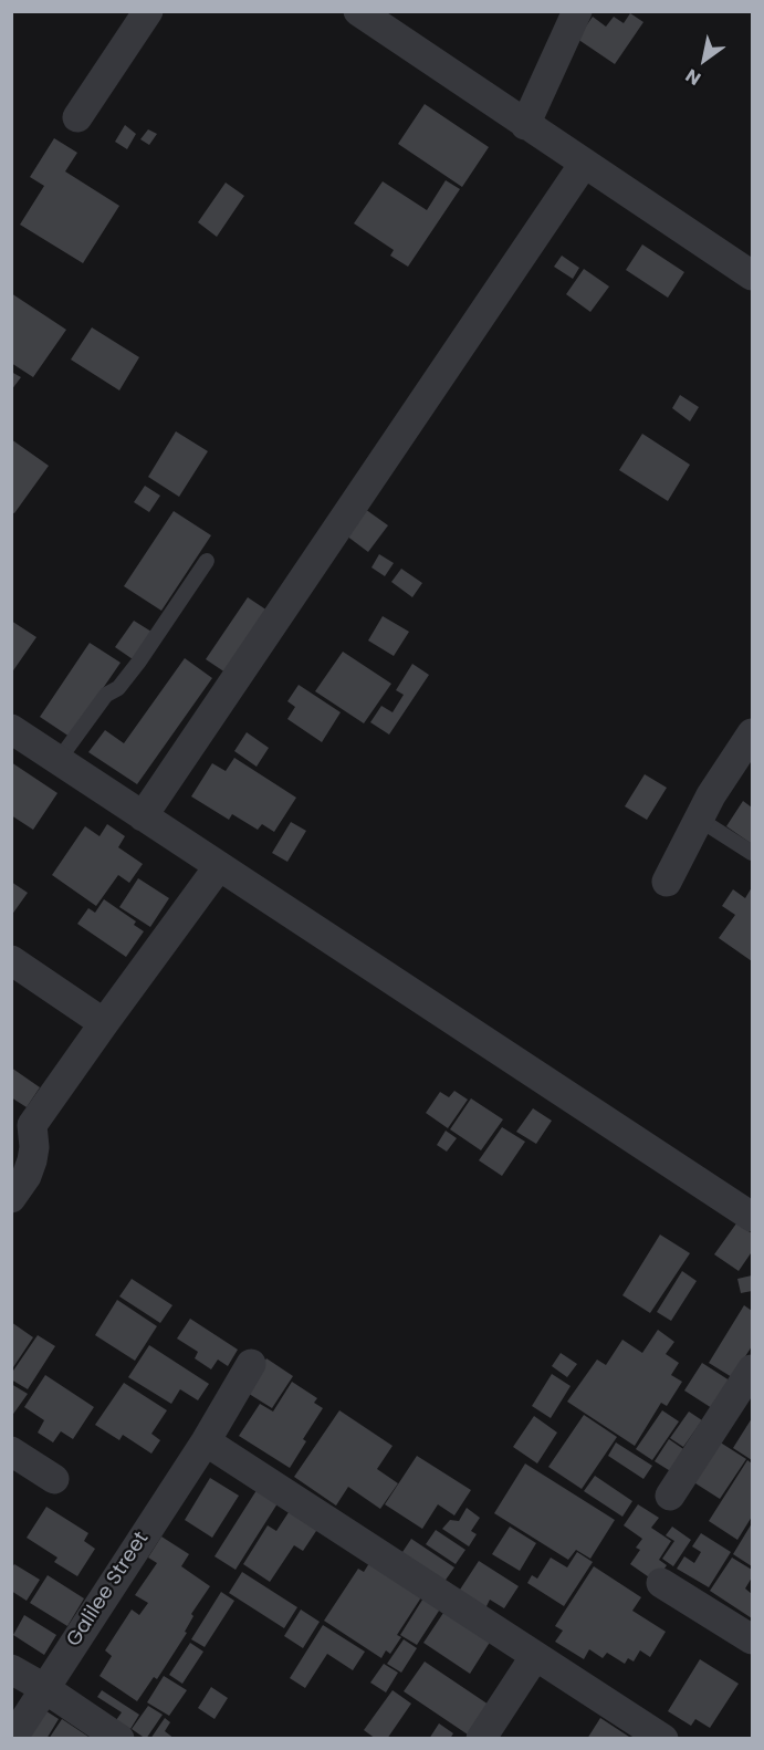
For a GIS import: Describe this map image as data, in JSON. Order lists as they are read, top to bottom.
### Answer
{
  "streets": {
    "street": ["Galilee Street"]
  },
  "north": "bottom left"
}
